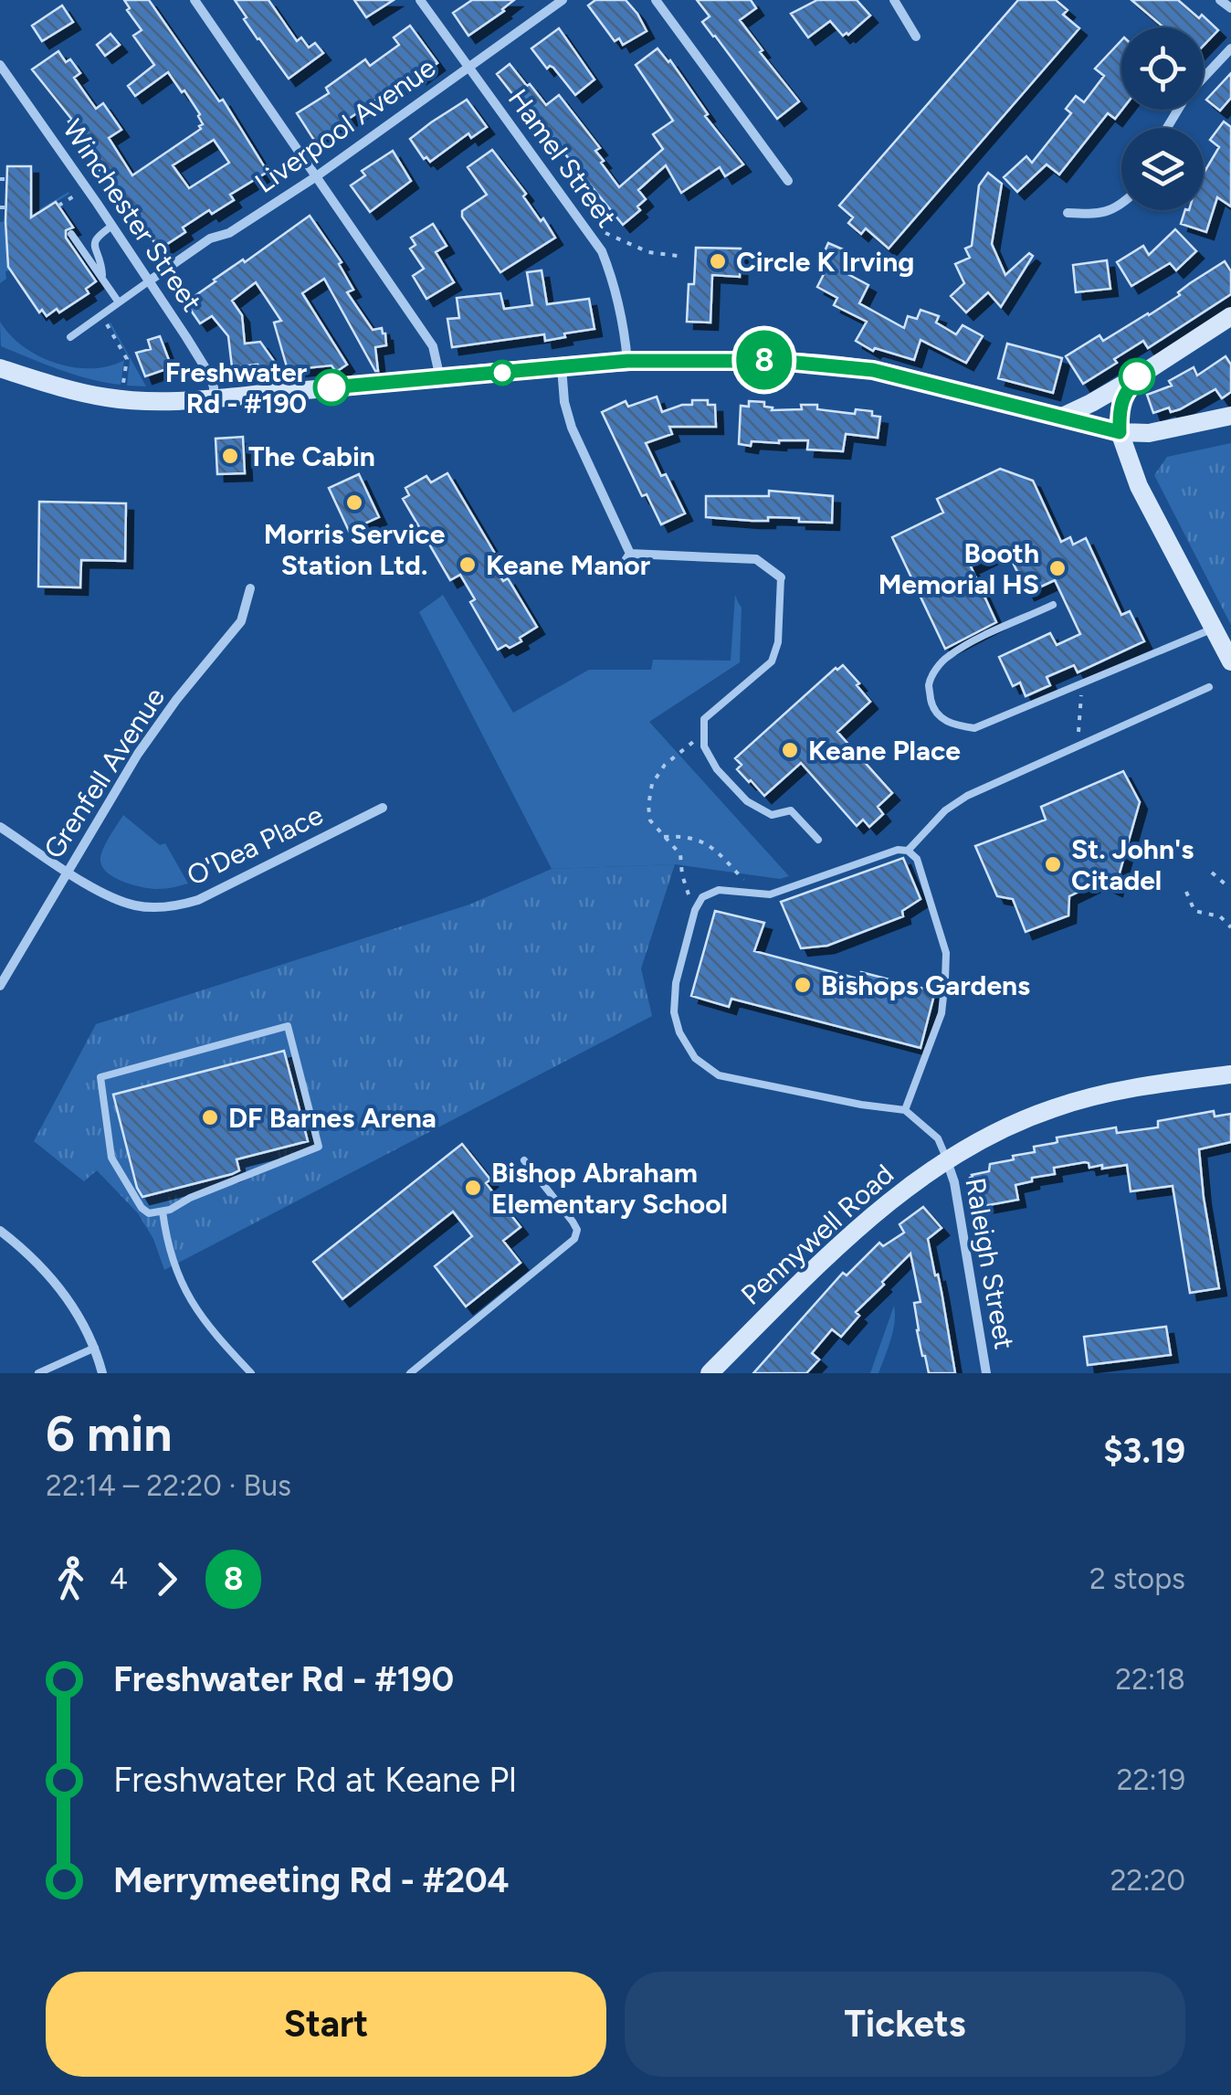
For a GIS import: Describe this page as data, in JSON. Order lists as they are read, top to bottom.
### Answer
{
  "streets": {
    "main road": ["Pennywell Road"],
    "street": [
      "Liverpool Avenue",
      "Hamel Street",
      "Winchester Street",
      "Grenfell Avenue",
      "O'Dea Place",
      "Raleigh Street"
    ]
  },
  "crossings": [
    ["Liverpool Avenue", "Hamel Street"],
    ["Liverpool Avenue", "Winchester Street"],
    ["Grenfell Avenue", "O'Dea Place"],
    ["Pennywell Road", "Raleigh Street"]
  ],
  "places": [
    "Circle K Irving",
    "Freshwater Rd - #190",
    "The Cabin",
    "Morris Service Station Ltd.",
    "Keane Manor",
    "Booth Memorial HS",
    "Keane Place",
    "St. John's Citadel",
    "Bishops Gardens",
    "DF Barnes Arena",
    "Bishop Abraham Elementary School"
  ],
  "lines": ["bus line 8"],
  "page": {
    "on_map": "8",
    "heading": ["6 min", "22:14 – 22:20 · Bus", "$3.19"],
    "legs": ["4", "8", "2 stops"],
    "list": [
      {
        "name": "Freshwater Rd - #190",
        "value": "22:18"
      },
      {
        "name": "Freshwater Rd at Keane Pl",
        "value": "22:19"
      },
      {
        "name": "Merrymeeting Rd - #204",
        "value": "22:20"
      }
    ],
    "buttons": ["Start", "Tickets"]
  }
}
